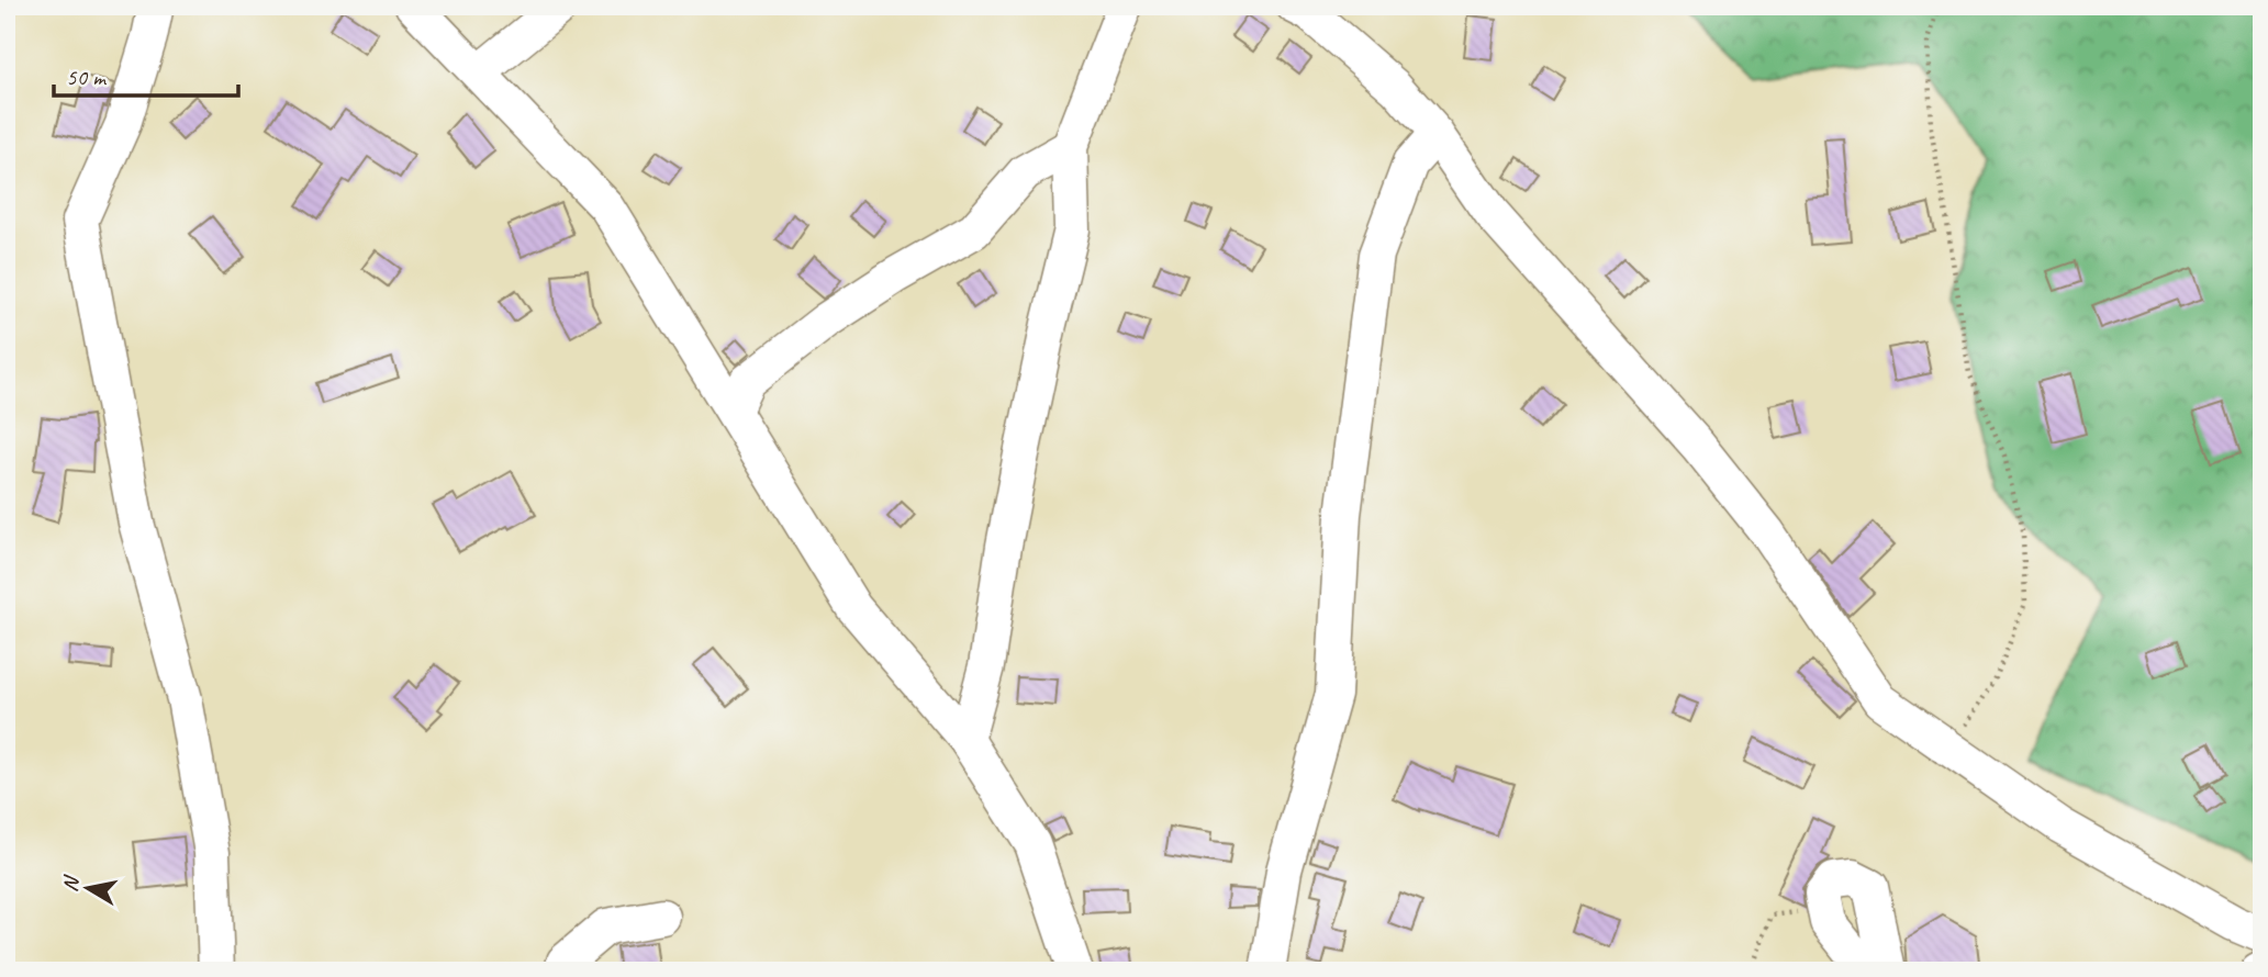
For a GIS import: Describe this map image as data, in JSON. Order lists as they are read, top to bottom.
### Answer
{
  "scale_bar": "50 m",
  "north": "left"
}
